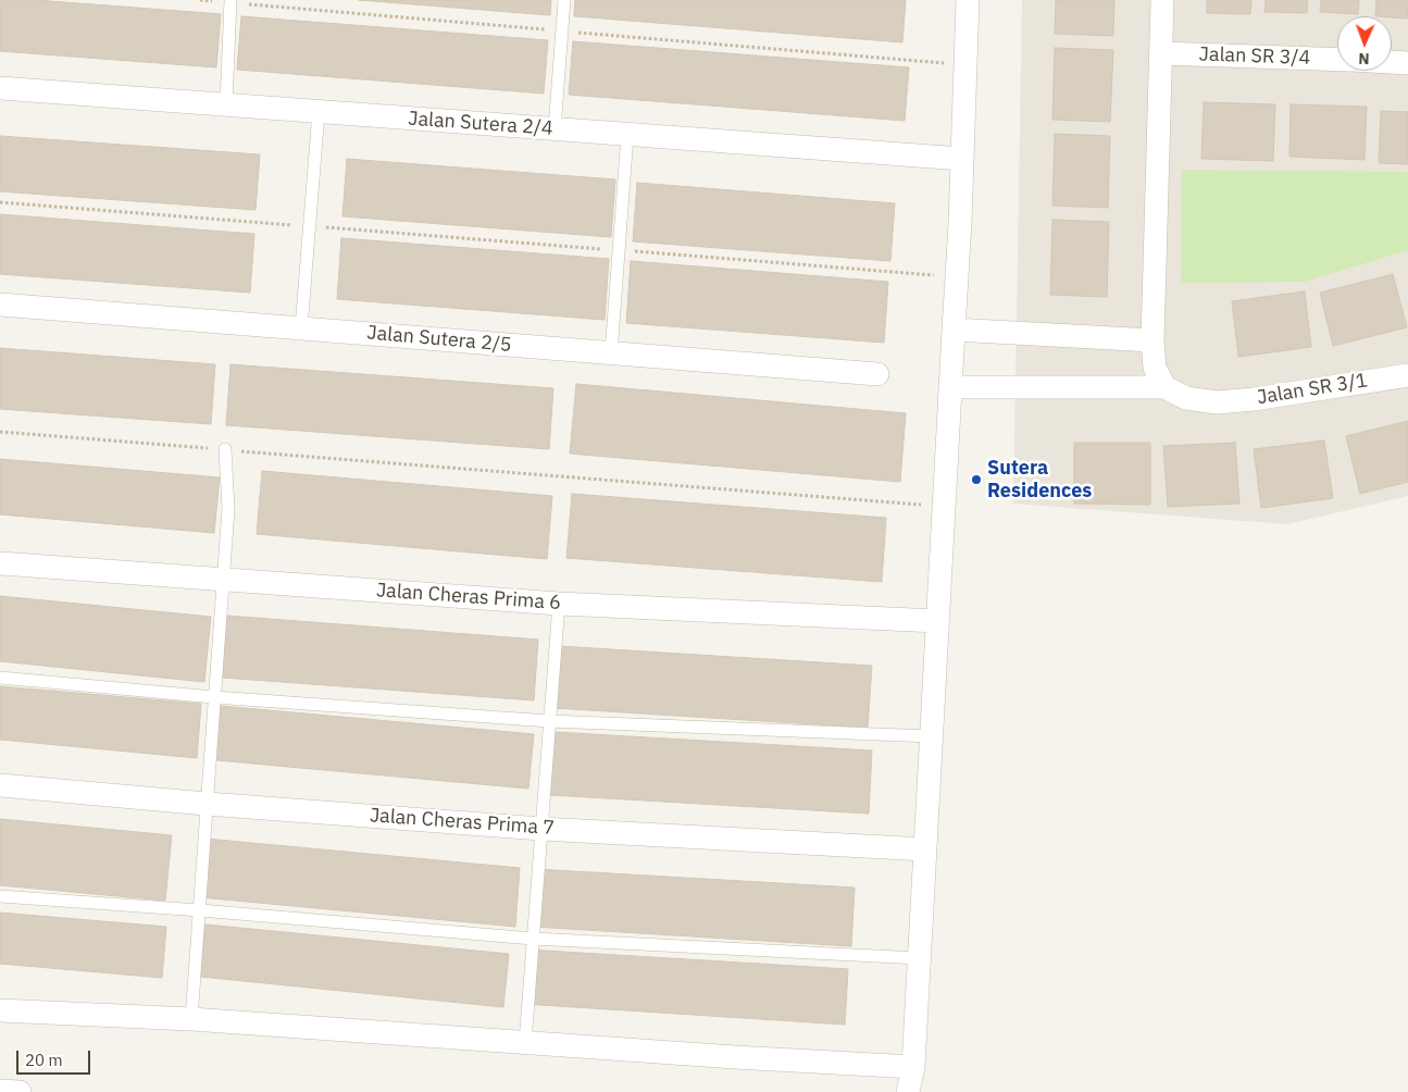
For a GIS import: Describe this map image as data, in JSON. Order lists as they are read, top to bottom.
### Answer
{
  "streets": {
    "street": [
      "Jalan SR 3/4",
      "Jalan Sutera 2/4",
      "Jalan Sutera 2/5",
      "Jalan SR 3/1",
      "Jalan Cheras Prima 6",
      "Jalan Cheras Prima 7"
    ]
  },
  "places": ["Sutera Residences"],
  "scale_bar": "20 m",
  "north": "bottom"
}
